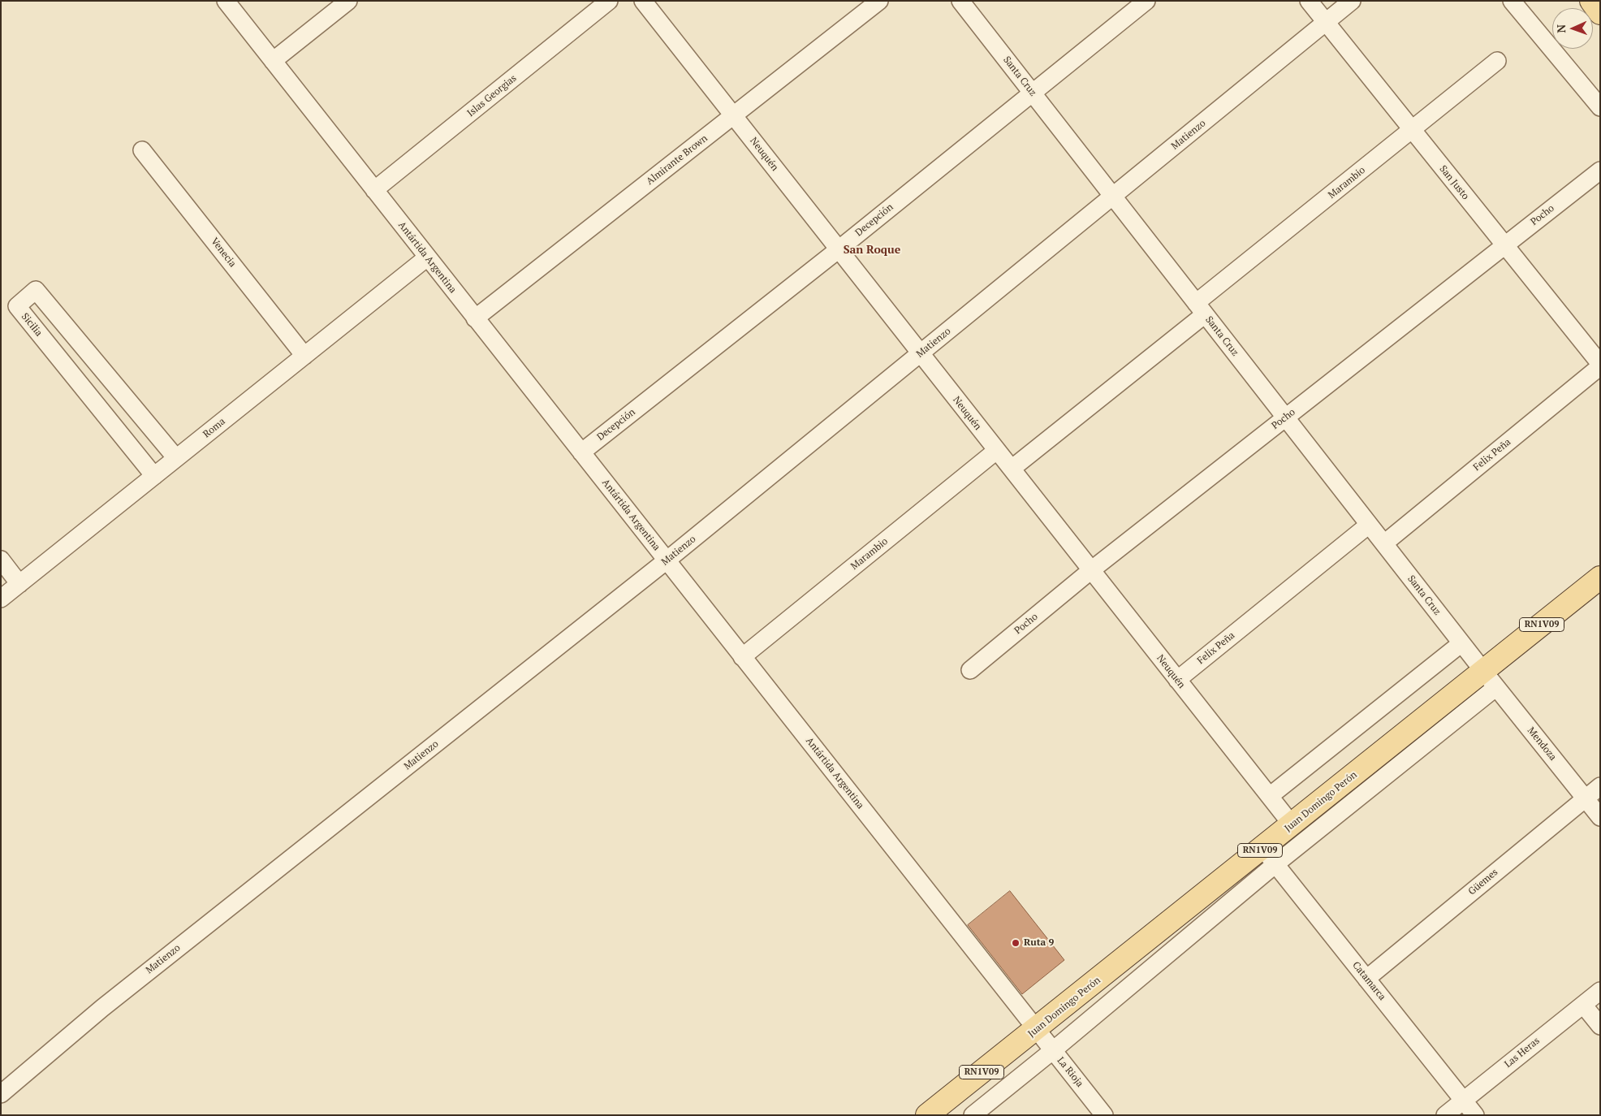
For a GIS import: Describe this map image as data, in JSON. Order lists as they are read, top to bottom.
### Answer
{
  "streets": {
    "main road": ["RN1V09", "Juan Domingo Perón"],
    "street": [
      "Santa Cruz",
      "Islas Georgias",
      "Matienzo",
      "Neuquén",
      "Almirante Brown",
      "Marambio",
      "San Justo",
      "Pocho",
      "Decepción",
      "Venecia",
      "Antártida Argentina",
      "Sicilia",
      "Roma",
      "Felix Peña",
      "Mendoza",
      "Güemes",
      "Catamarca",
      "Las Heras",
      "La Rioja"
    ]
  },
  "crossings": [
    ["Santa Cruz", "Matienzo"],
    ["Santa Cruz", "Marambio"],
    ["Santa Cruz", "Pocho"],
    ["Santa Cruz", "Decepción"],
    ["Santa Cruz", "Felix Peña"],
    ["Santa Cruz", "Mendoza"],
    ["Santa Cruz", "Juan Domingo Perón"],
    ["Islas Georgias", "Antártida Argentina"],
    ["Matienzo", "Neuquén"],
    ["Matienzo", "San Justo"],
    ["Matienzo", "Antártida Argentina"],
    ["Neuquén", "Almirante Brown"],
    ["Neuquén", "Marambio"],
    ["Neuquén", "Pocho"],
    ["Neuquén", "Decepción"],
    ["Neuquén", "Felix Peña"],
    ["Neuquén", "Juan Domingo Perón"],
    ["Almirante Brown", "Antártida Argentina"],
    ["Marambio", "San Justo"],
    ["Marambio", "Antártida Argentina"],
    ["San Justo", "Pocho"],
    ["San Justo", "Felix Peña"],
    ["Decepción", "Antártida Argentina"],
    ["Venecia", "Roma"],
    ["Antártida Argentina", "Roma"],
    ["Antártida Argentina", "Juan Domingo Perón"],
    ["Antártida Argentina", "La Rioja"],
    ["Sicilia", "Roma"],
    ["Mendoza", "Juan Domingo Perón"],
    ["Mendoza", "Güemes"],
    ["Juan Domingo Perón", "Catamarca"],
    ["Juan Domingo Perón", "La Rioja"],
    ["Güemes", "Catamarca"],
    ["Catamarca", "Las Heras"]
  ],
  "districts": ["San Roque"],
  "places": ["Ruta 9"],
  "north": "left"
}
